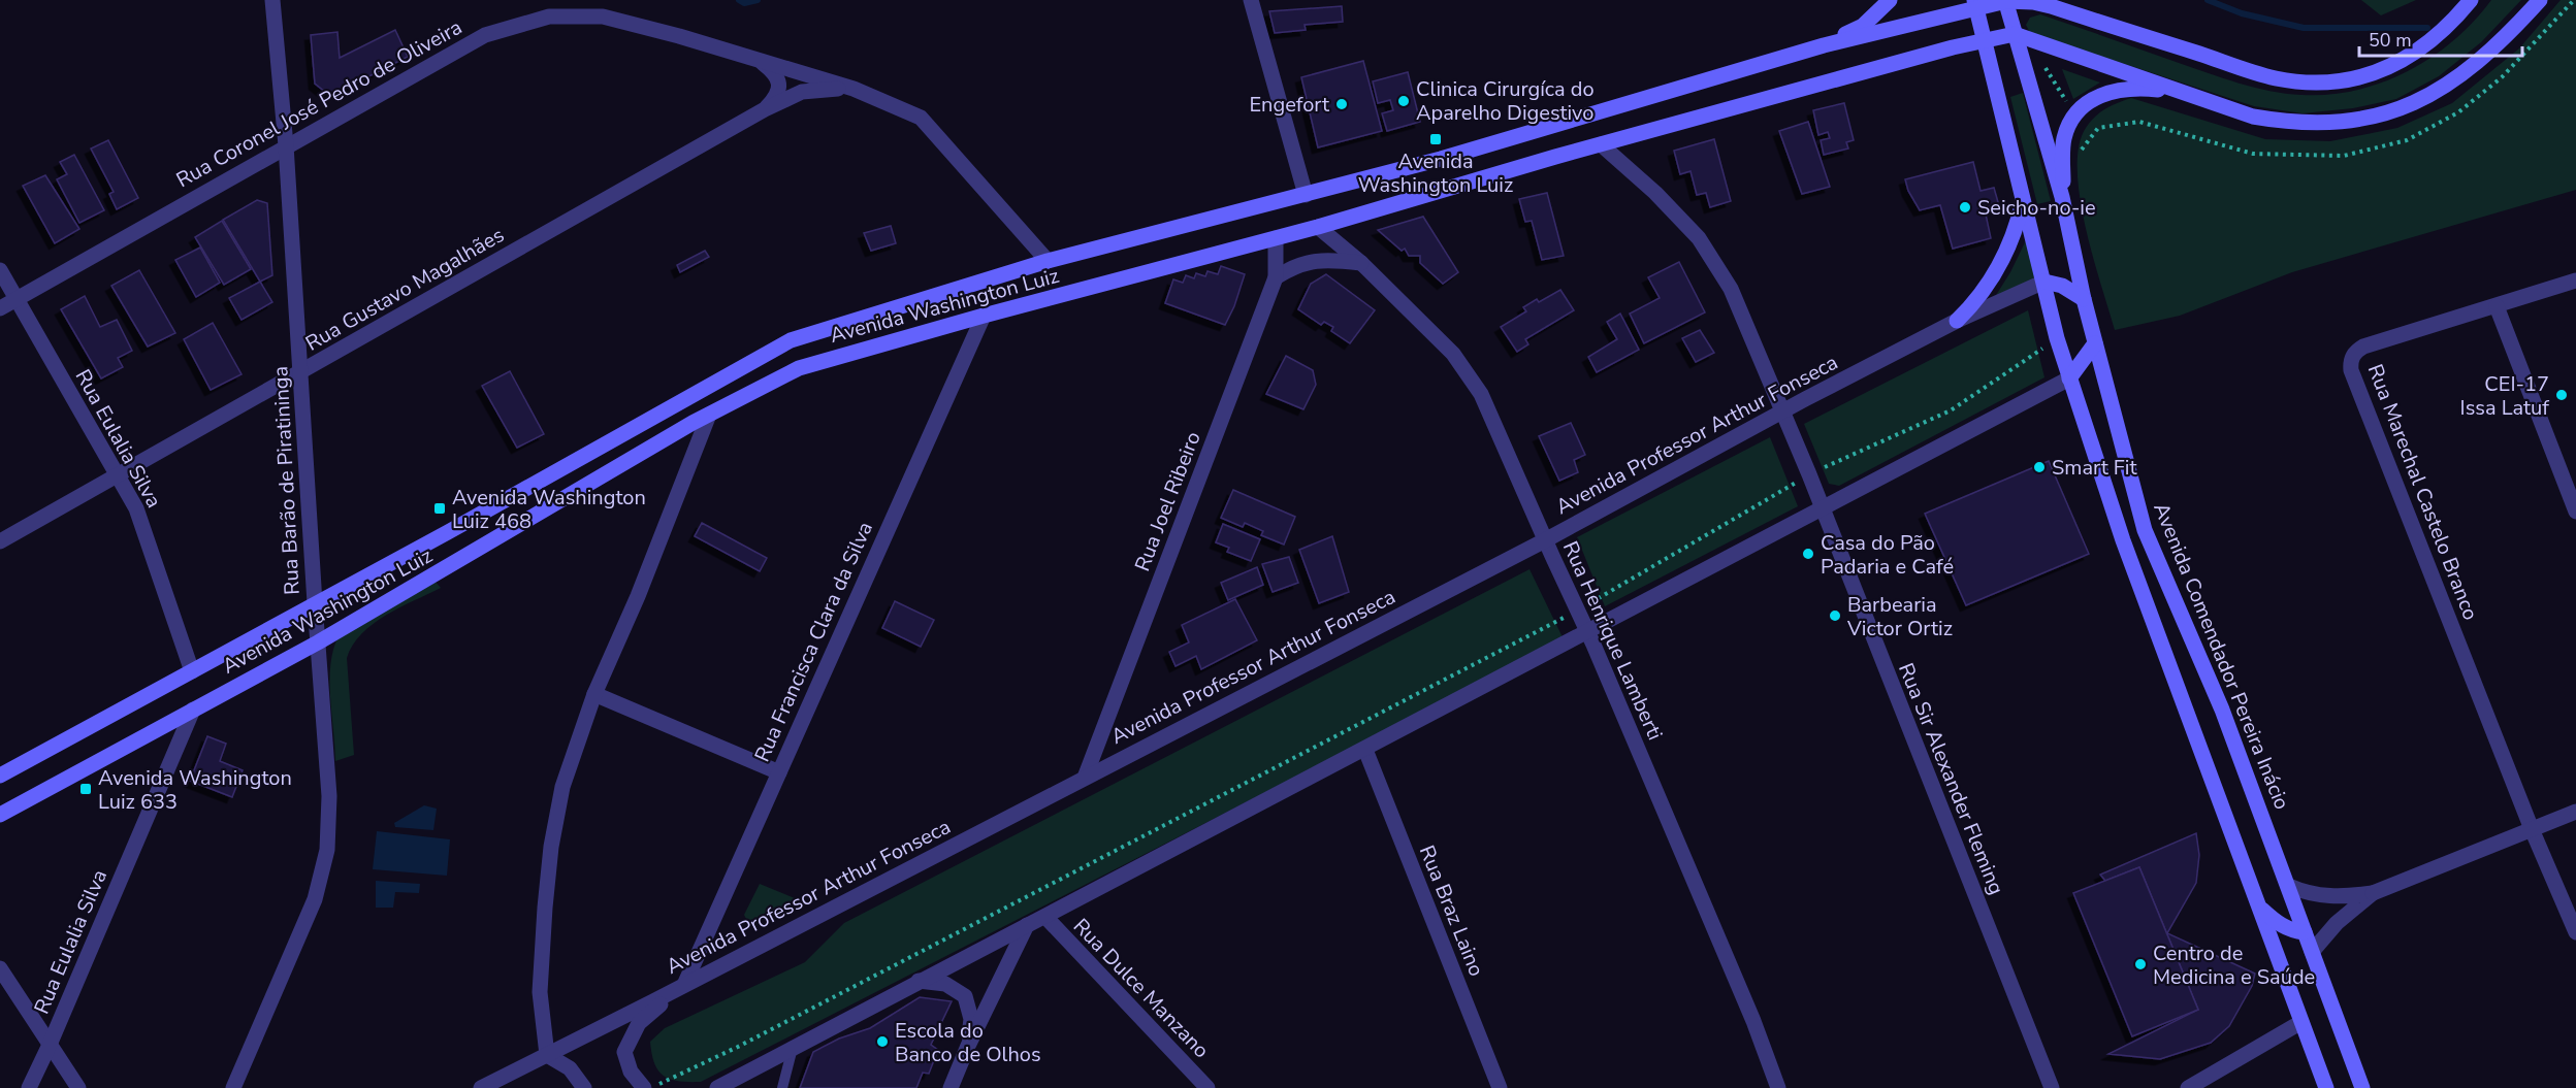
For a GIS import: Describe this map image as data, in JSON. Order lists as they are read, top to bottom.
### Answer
{
  "streets": {
    "main road": ["Avenida Washington Luiz", "Avenida Comendador Pereira Inácio"],
    "street": [
      "Rua Coronel José Pedro de Oliveira",
      "Rua Gustavo Magalhães",
      "Avenida Professor Arthur Fonseca",
      "Rua Eulalia Silva",
      "Rua Barão de Piratininga",
      "Rua Marechal Castelo Branco",
      "Rua Joel Ribeiro",
      "Rua Henrique Lamberti",
      "Rua Francisca Clara da Silva",
      "Rua Sir Alexander Fleming",
      "Rua Braz Laino",
      "Rua Dulce Manzano"
    ]
  },
  "crossings": [
    ["Rua Coronel José Pedro de Oliveira", "Rua Gustavo Magalhães"],
    ["Rua Coronel José Pedro de Oliveira", "Avenida Washington Luiz"],
    ["Rua Coronel José Pedro de Oliveira", "Rua Eulalia Silva"],
    ["Rua Coronel José Pedro de Oliveira", "Rua Barão de Piratininga"],
    ["Rua Gustavo Magalhães", "Rua Eulalia Silva"],
    ["Rua Gustavo Magalhães", "Rua Barão de Piratininga"],
    ["Avenida Washington Luiz", "Rua Eulalia Silva"],
    ["Avenida Washington Luiz", "Rua Barão de Piratininga"],
    ["Avenida Washington Luiz", "Rua Joel Ribeiro"],
    ["Avenida Washington Luiz", "Rua Henrique Lamberti"],
    ["Avenida Washington Luiz", "Rua Francisca Clara da Silva"],
    ["Avenida Washington Luiz", "Rua Sir Alexander Fleming"],
    ["Avenida Professor Arthur Fonseca", "Rua Joel Ribeiro"],
    ["Avenida Professor Arthur Fonseca", "Rua Henrique Lamberti"],
    ["Avenida Professor Arthur Fonseca", "Rua Francisca Clara da Silva"],
    ["Avenida Professor Arthur Fonseca", "Rua Sir Alexander Fleming"]
  ],
  "places": {
    "other": [
      "Clinica Cirurgíca do Aparelho Digestivo",
      "Engefort",
      "Seicho-no-ie",
      "CEI-17 Issa Latuf",
      "Smart Fit",
      "Casa do Pão Padaria e Café",
      "Barbearia Victor Ortiz",
      "Centro de Medicina e Saúde",
      "Escola do Banco de Olhos"
    ],
    "transit": ["Avenida Washington Luiz", "Avenida Washington Luiz 468", "Avenida Washington Luiz 633"]
  },
  "scale_bar": "50 m"
}
